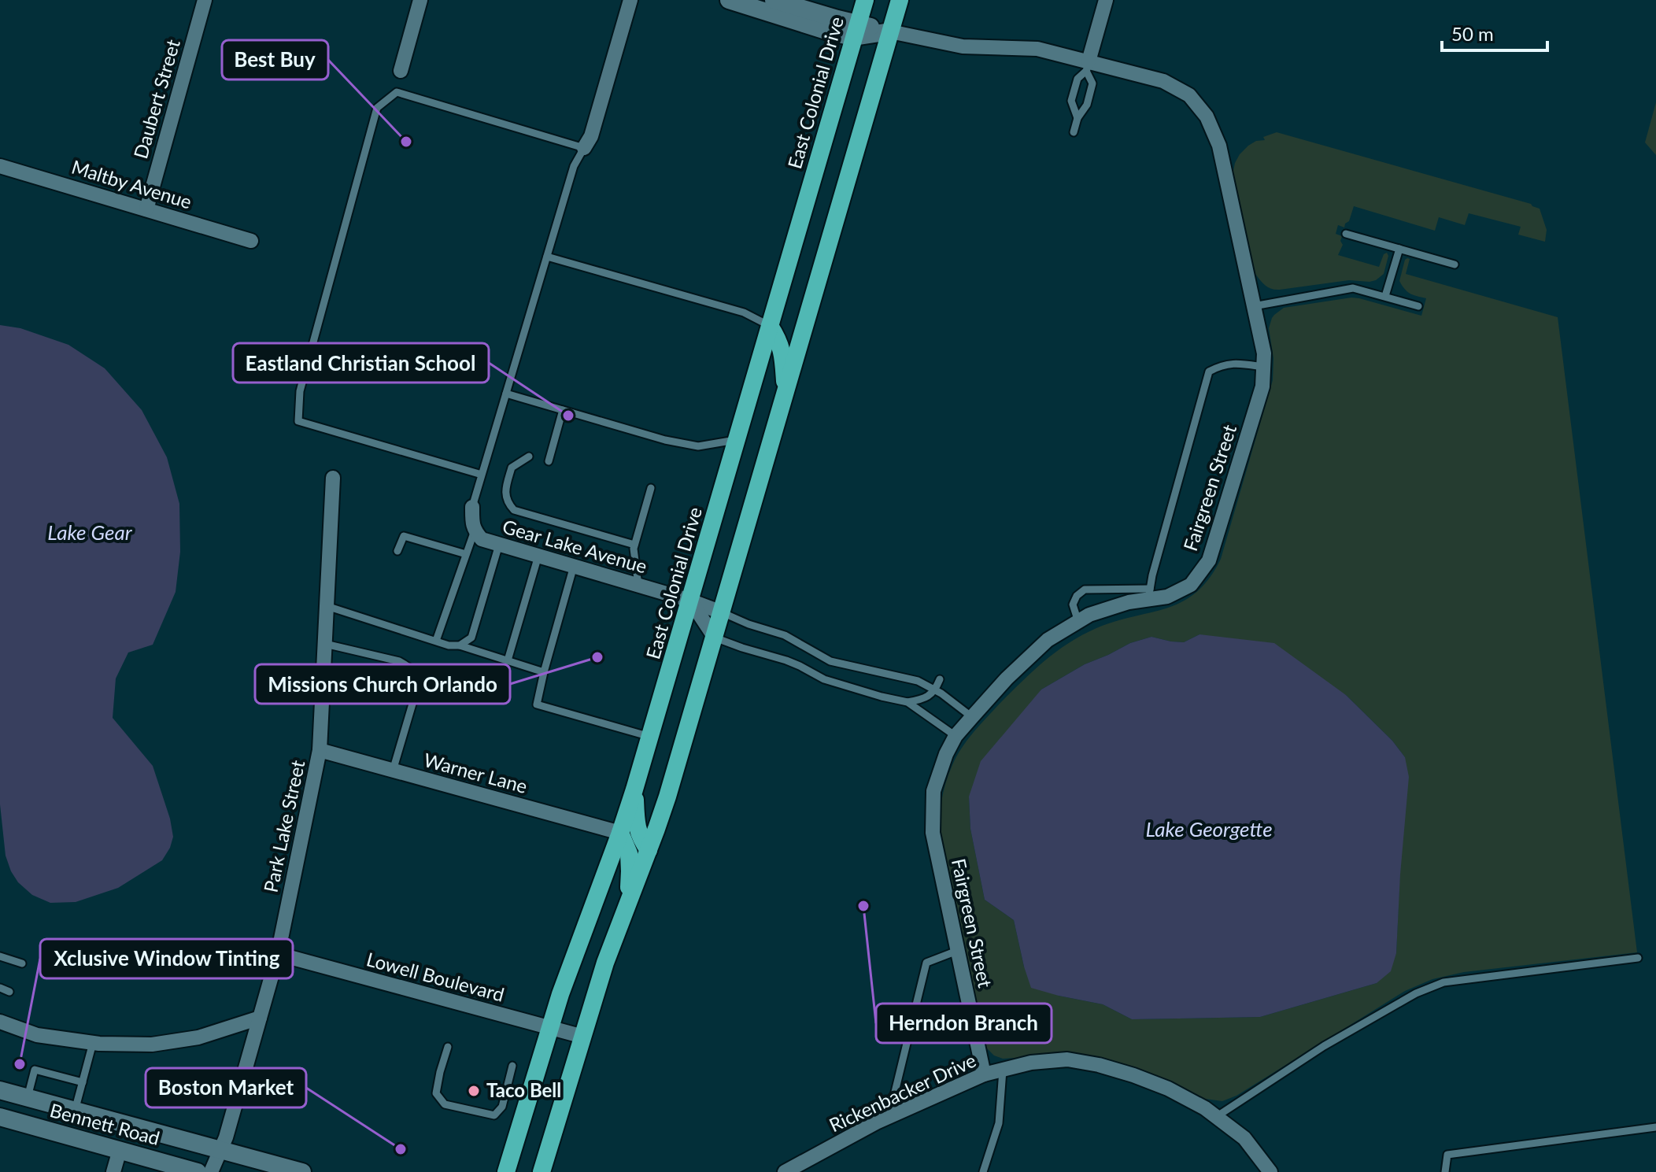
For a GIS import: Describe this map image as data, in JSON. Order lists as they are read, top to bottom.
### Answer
{
  "streets": {
    "highway": ["East Colonial Drive"],
    "street": [
      "Daubert Street",
      "Maltby Avenue",
      "Fairgreen Street",
      "Gear Lake Avenue",
      "Warner Lane",
      "Park Lake Street",
      "Lowell Boulevard",
      "Rickenbacker Drive",
      "Bennett Road"
    ]
  },
  "crossings": [
    ["East Colonial Drive", "Gear Lake Avenue"],
    ["East Colonial Drive", "Warner Lane"],
    ["East Colonial Drive", "Lowell Boulevard"],
    ["Daubert Street", "Maltby Avenue"],
    ["Fairgreen Street", "Rickenbacker Drive"],
    ["Warner Lane", "Park Lake Street"],
    ["Park Lake Street", "Lowell Boulevard"],
    ["Park Lake Street", "Bennett Road"]
  ],
  "water": ["Lake Gear", "Lake Georgette"],
  "places": [
    "Best Buy",
    "Eastland Christian School",
    "Missions Church Orlando",
    "Herndon Branch",
    "Xclusive Window Tinting",
    "Taco Bell",
    "Boston Market"
  ],
  "scale_bar": "50 m"
}
